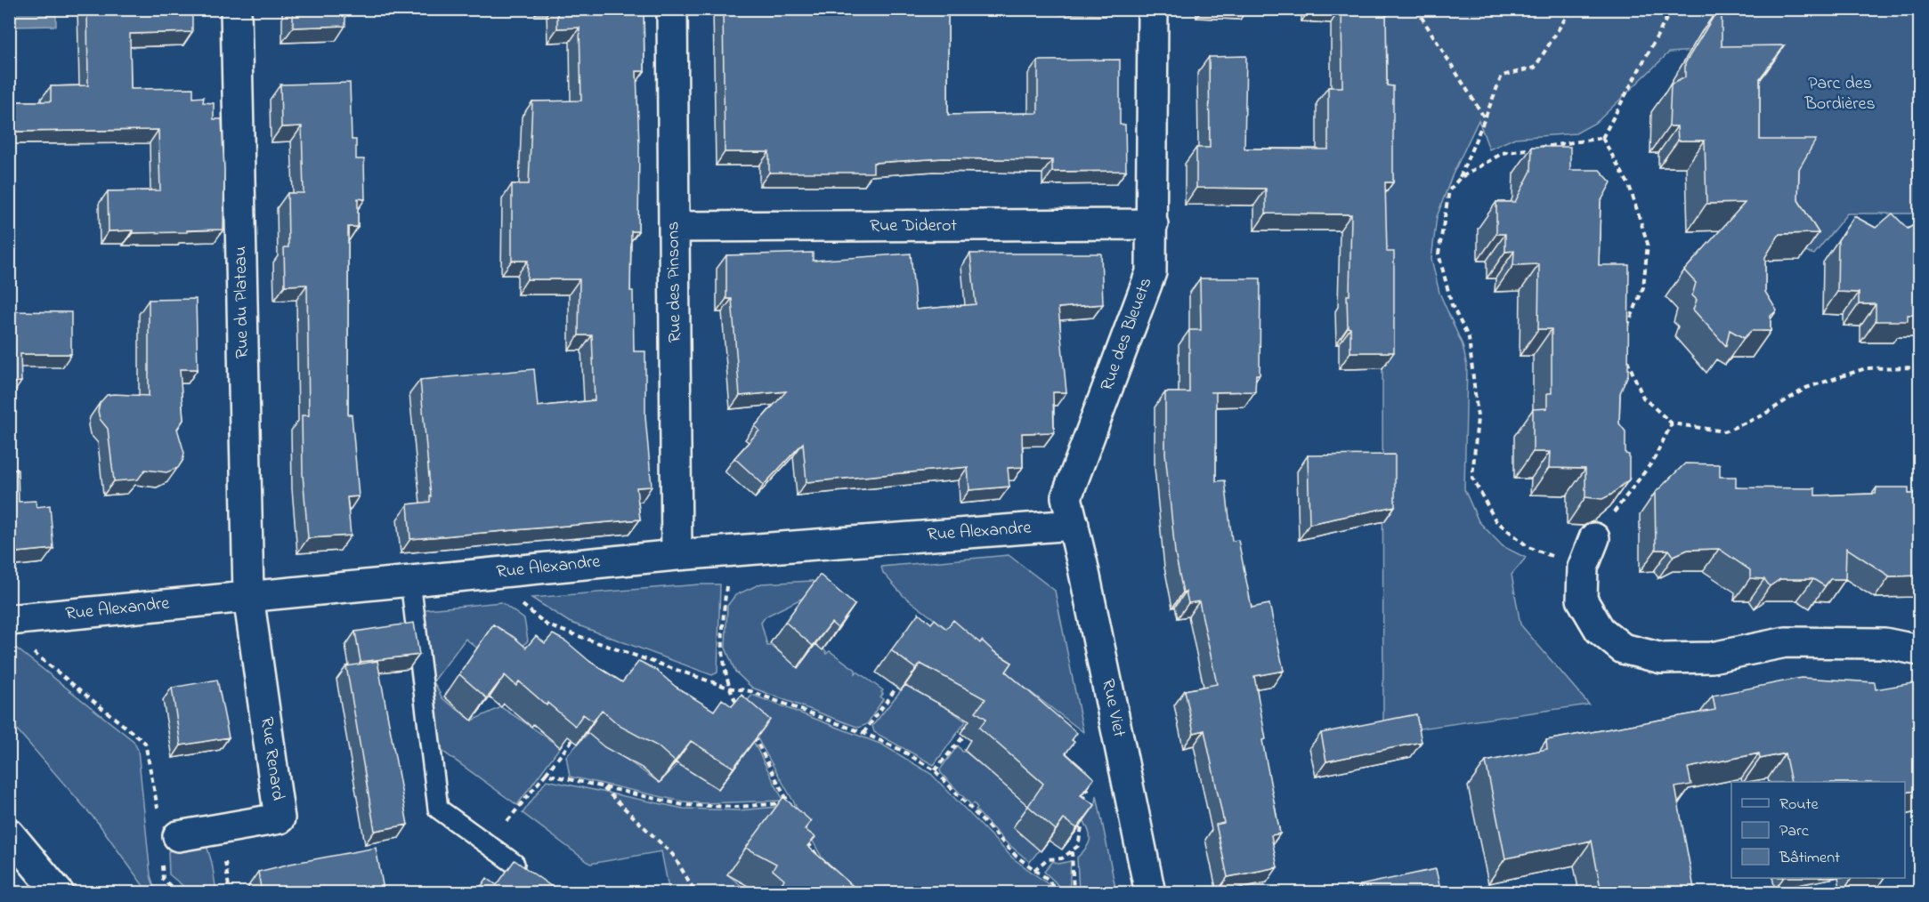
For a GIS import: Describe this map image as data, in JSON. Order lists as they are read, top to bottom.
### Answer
{
  "streets": {
    "main road": [
      "Rue Diderot",
      "Rue des Pinsons",
      "Rue du Plateau",
      "Rue des Bleuets",
      "Rue Alexandre",
      "Rue Viet",
      "Rue Renard"
    ]
  },
  "crossings": [
    ["Rue Diderot", "Rue des Pinsons"],
    ["Rue Diderot", "Rue des Bleuets"],
    ["Rue des Pinsons", "Rue Alexandre"],
    ["Rue du Plateau", "Rue Alexandre"],
    ["Rue du Plateau", "Rue Renard"],
    ["Rue des Bleuets", "Rue Alexandre"],
    ["Rue des Bleuets", "Rue Viet"],
    ["Rue Alexandre", "Rue Viet"],
    ["Rue Alexandre", "Rue Renard"]
  ],
  "parks": ["Parc des Bordières"],
  "legend": ["Route", "Parc", "Bâtiment"]
}
